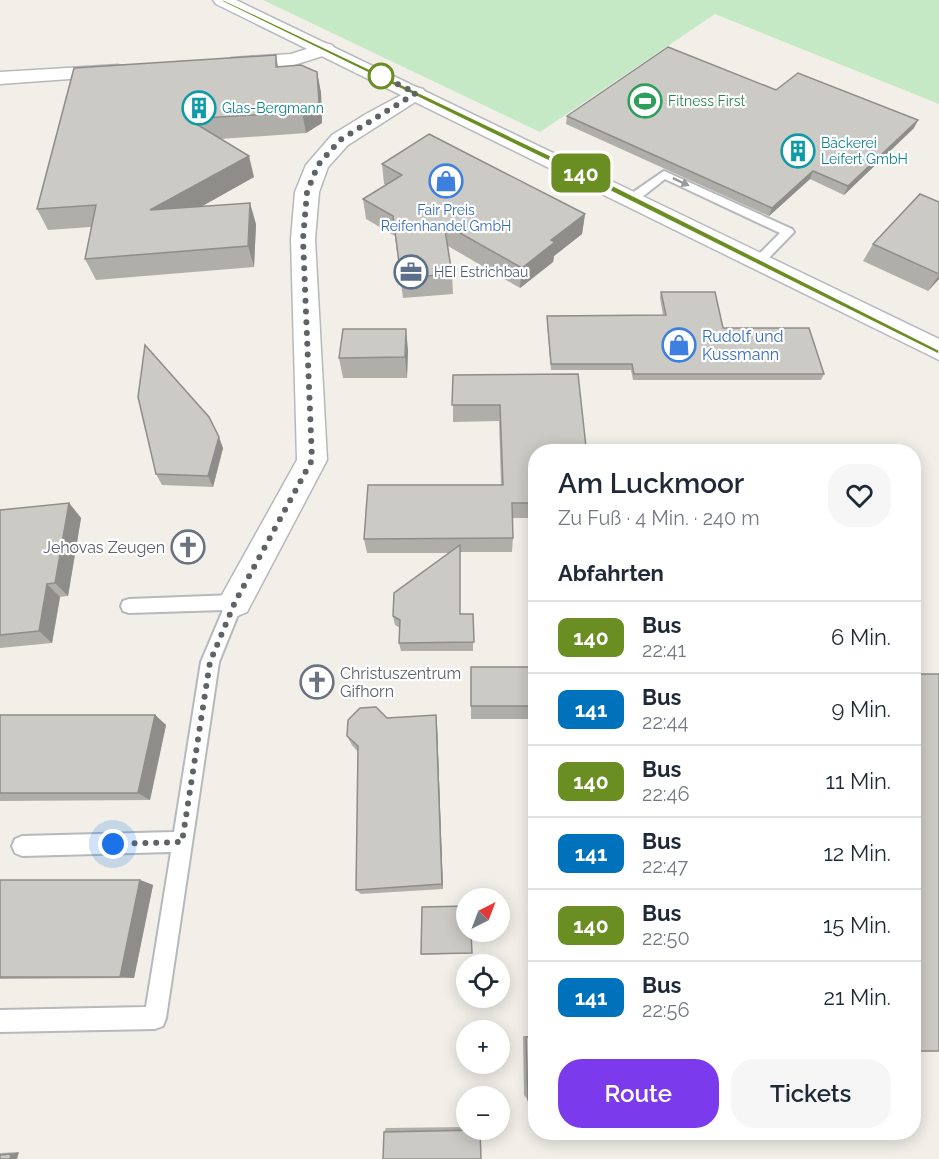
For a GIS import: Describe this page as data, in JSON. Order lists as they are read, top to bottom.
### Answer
{
  "places": {
    "sports": ["Fitness First"],
    "building": ["Glas-Bergmann", "Bäckerei Leifert GmbH"],
    "shop": ["Fair Preis Reifenhandel GmbH", "Rudolf und Kussmann"],
    "office": ["HEI Estrichbau"],
    "church": ["Jehovas Zeugen", "Christuszentrum Gifhorn"]
  },
  "lines": ["bus line 140"],
  "north": "top right",
  "page": {
    "on_map": "140",
    "heading": [
      ["Am Luckmoor", "Zu Fuß · 4 Min. · 240 m"],
      "Abfahrten"
    ],
    "list": [
      {
        "mark": "140",
        "name": "Bus",
        "note": "22:41",
        "value": "6 Min."
      },
      {
        "mark": "141",
        "name": "Bus",
        "note": "22:44",
        "value": "9 Min."
      },
      {
        "mark": "140",
        "name": "Bus",
        "note": "22:46",
        "value": "11 Min."
      },
      {
        "mark": "141",
        "name": "Bus",
        "note": "22:47",
        "value": "12 Min."
      },
      {
        "mark": "140",
        "name": "Bus",
        "note": "22:50",
        "value": "15 Min."
      },
      {
        "mark": "141",
        "name": "Bus",
        "note": "22:56",
        "value": "21 Min."
      }
    ],
    "map_buttons": ["+", "−"],
    "buttons": ["Route", "Tickets"]
  }
}
